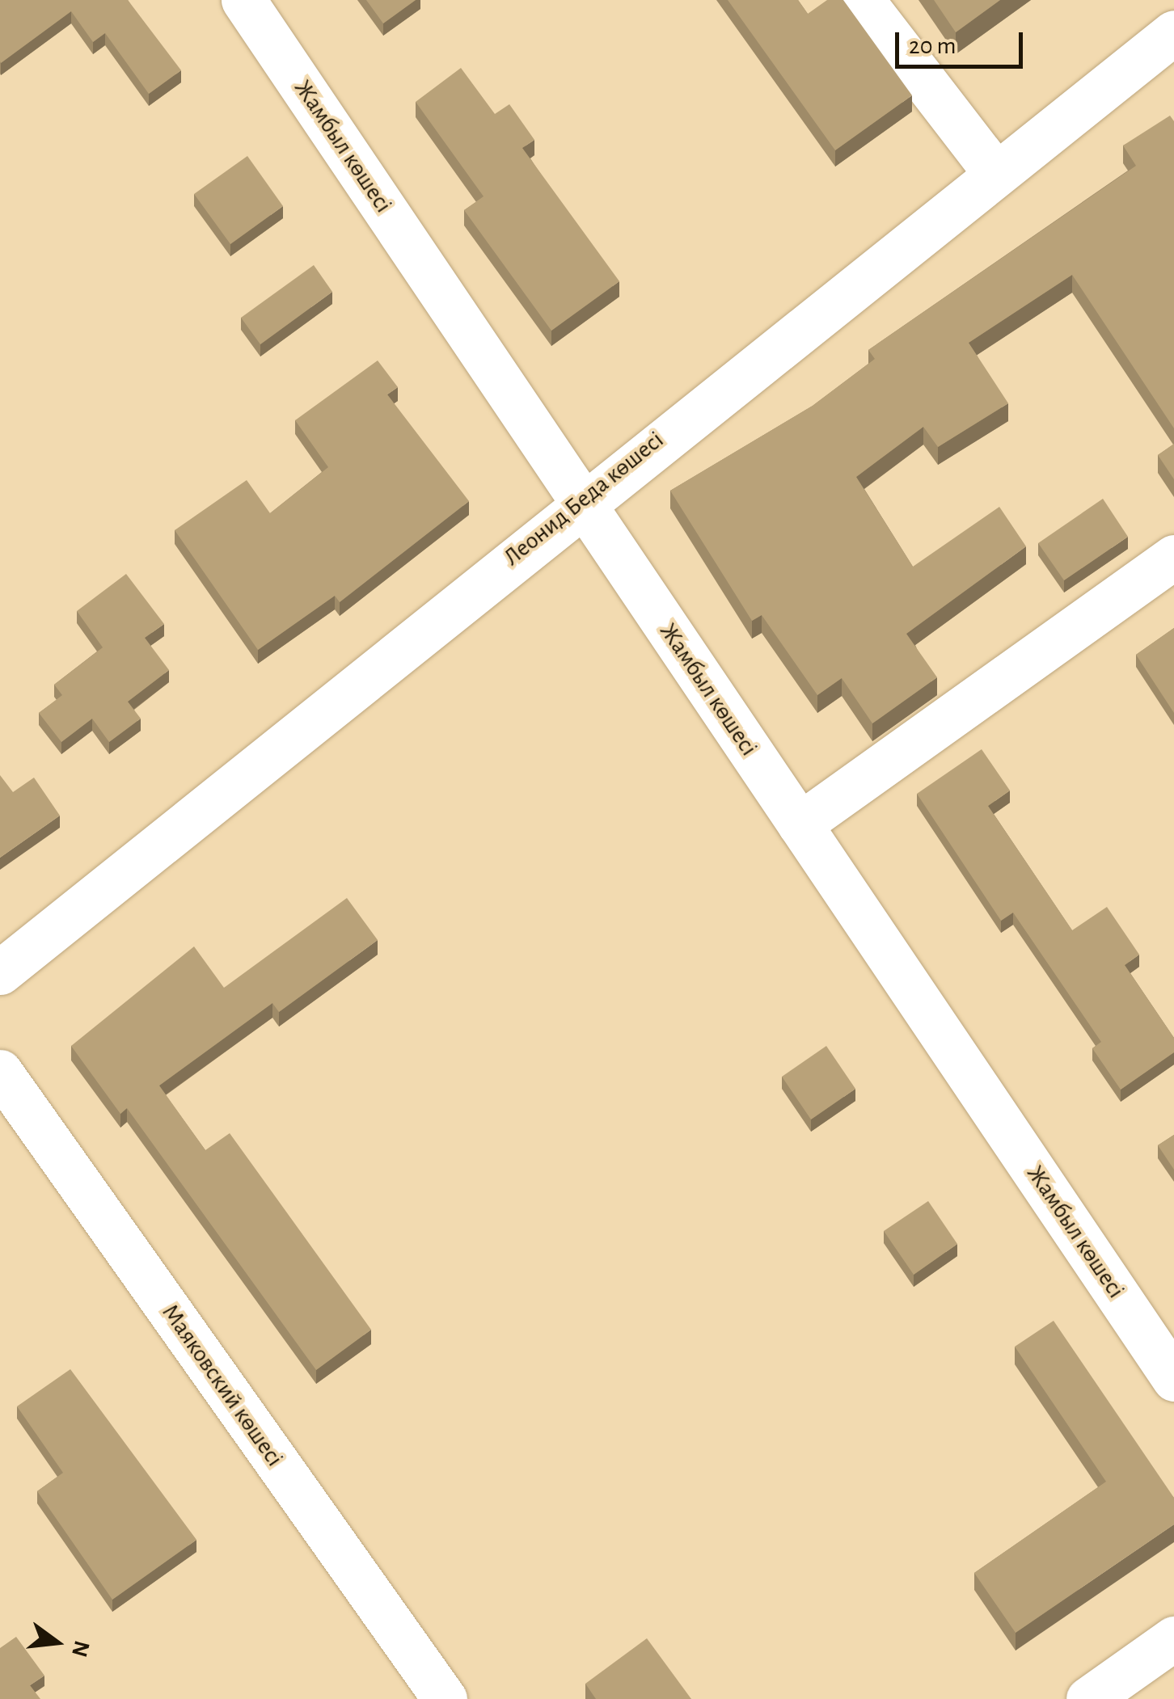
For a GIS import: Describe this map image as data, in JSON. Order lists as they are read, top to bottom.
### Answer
{
  "streets": {
    "street": ["Жамбыл көшесі", "Леонид Беда көшесі", "Маяковский көшесі"]
  },
  "crossings": [
    ["Жамбыл көшесі", "Леонид Беда көшесі"]
  ],
  "scale_bar": "20 m",
  "north": "right"
}
